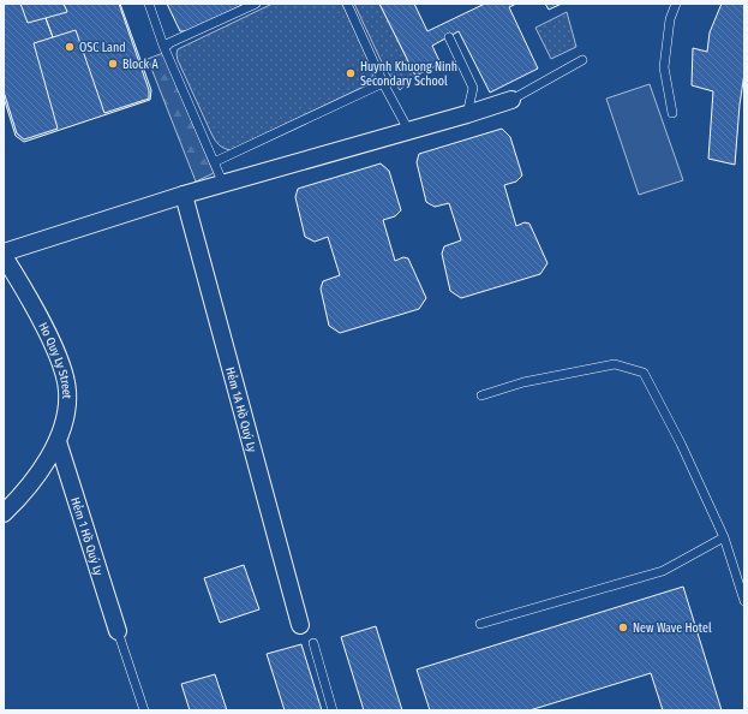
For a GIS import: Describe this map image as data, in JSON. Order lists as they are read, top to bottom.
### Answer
{
  "streets": {
    "street": ["Ho Quy Ly Street", "Hẻm 1A Hồ Quý Ly", "Hẻm 1 Hồ Quý Ly"]
  },
  "crossings": [
    ["Ho Quy Ly Street", "Hẻm 1 Hồ Quý Ly"]
  ],
  "places": [
    "OSC Land",
    "Block A",
    "Huynh Khuong Ninh Secondary School",
    "New Wave Hotel"
  ]
}
